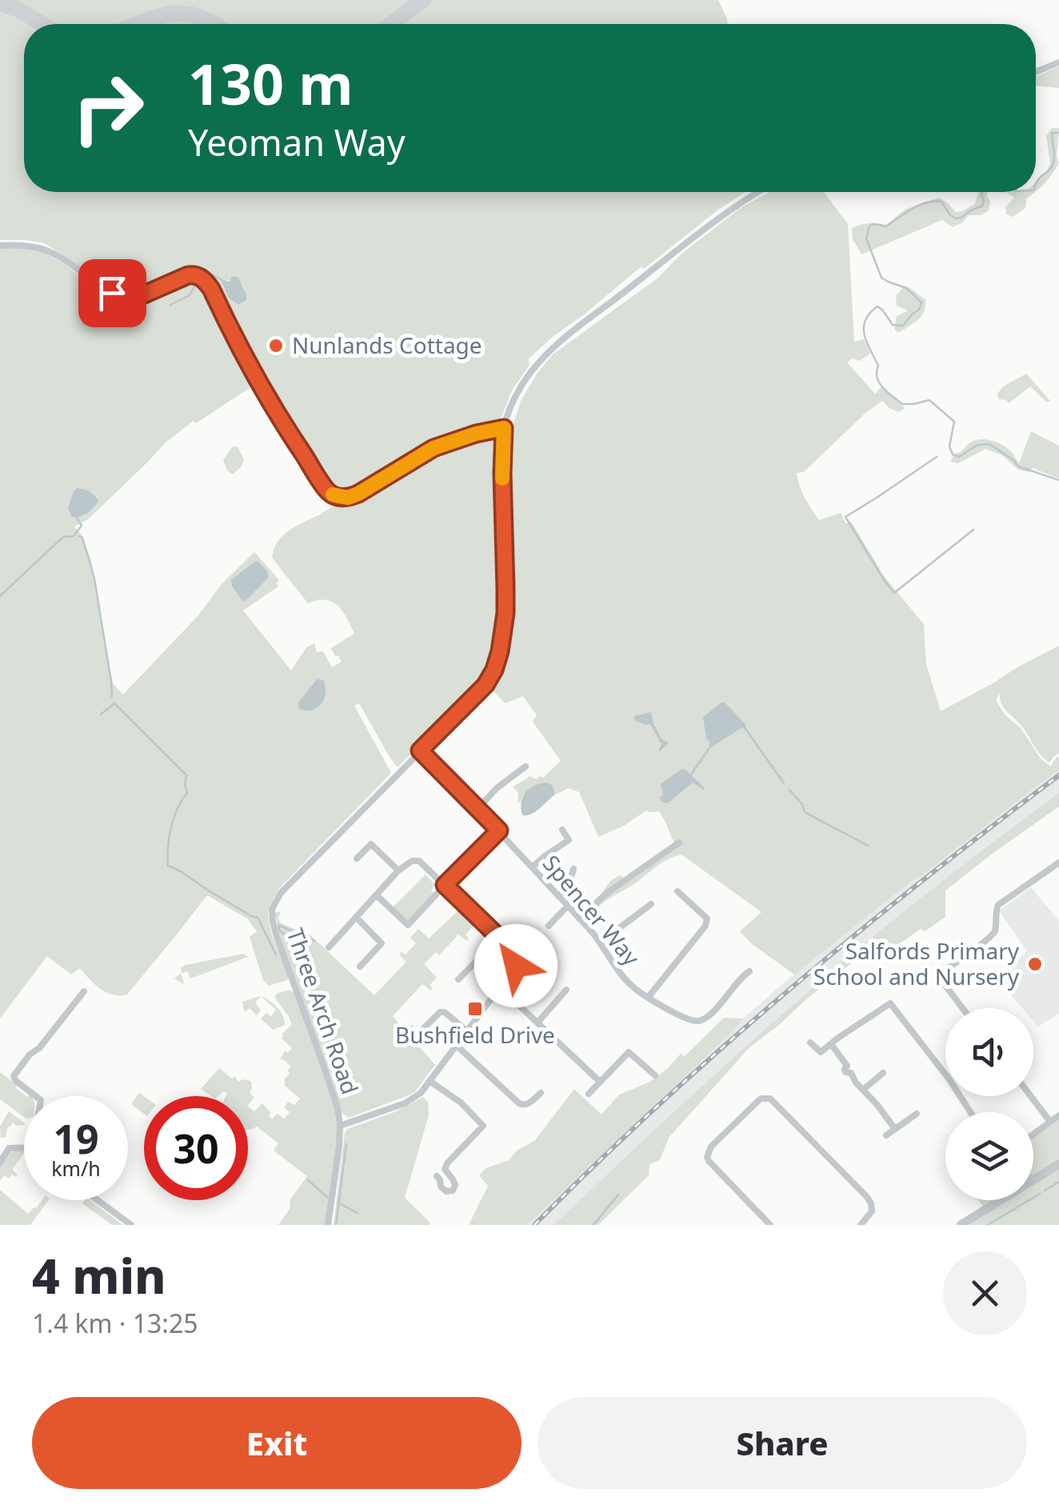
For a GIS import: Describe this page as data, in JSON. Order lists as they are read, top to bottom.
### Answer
{
  "streets": {
    "street": ["Spencer Way", "Three Arch Road"]
  },
  "crossings": [
    ["Spencer Way", "Three Arch Road"]
  ],
  "places": {
    "other": ["Nunlands Cottage", "Salfords Primary School and Nursery"],
    "transit": ["Bushfield Drive"]
  },
  "page": {
    "turn": ["130 m", "Yeoman Way"],
    "speed": "19 km/h",
    "limit": "30",
    "heading": ["4 min", "1.4 km · 13:25"],
    "buttons": ["Exit", "Share"]
  }
}
